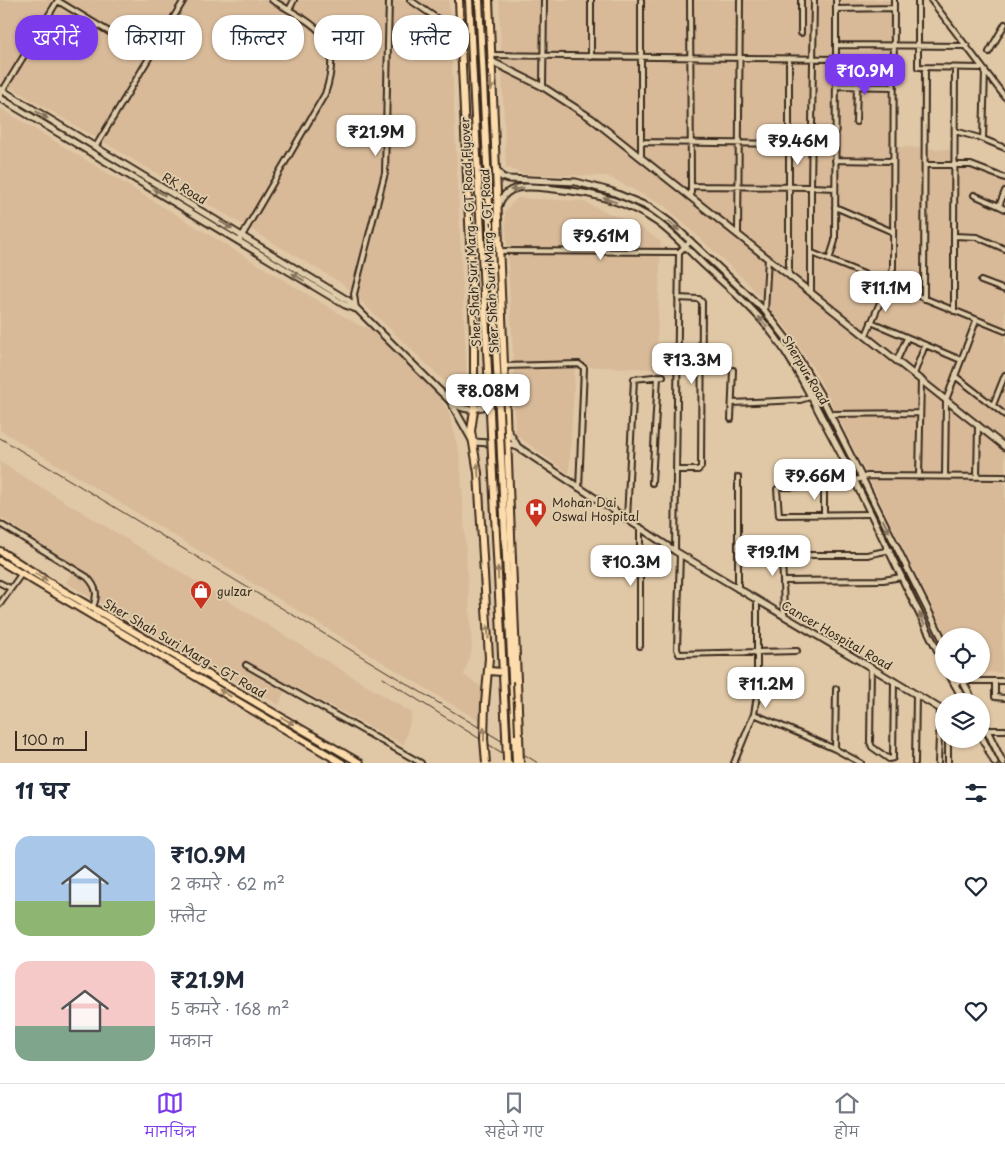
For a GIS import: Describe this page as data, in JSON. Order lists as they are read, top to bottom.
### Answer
{
  "streets": {
    "main road": ["Sher Shah Suri Marg - GT Road Flyover", "Sher Shah Suri Marg - GT Road"],
    "street": ["RK Road", "Sherpur Road", "Cancer Hospital Road"]
  },
  "crossings": [
    ["Sher Shah Suri Marg - GT Road Flyover", "Sher Shah Suri Marg - GT Road"],
    ["Sher Shah Suri Marg - GT Road", "Sherpur Road"]
  ],
  "places": {
    "hospital": ["Mohan Dai Oswal Hospital"],
    "shop": ["gulzar"]
  },
  "scale_bar": "100 m",
  "page": {
    "chip": [
      "खरीदें",
      "किराया",
      "फ़िल्टर",
      "नया",
      "फ़्लैट"
    ],
    "price": [
      "₹10.9M",
      "₹21.9M",
      "₹9.46M",
      "₹9.61M",
      "₹11.1M",
      "₹13.3M",
      "₹8.08M",
      "₹9.66M",
      "₹19.1M",
      "₹10.3M",
      "₹11.2M"
    ],
    "scale": "100 m",
    "heading": "11 घर",
    "list": [
      {
        "name": "₹10.9M",
        "note": "2 कमरे · 62 m² · फ़्लैट"
      },
      {
        "name": "₹21.9M",
        "note": "5 कमरे · 168 m² · मकान"
      }
    ],
    "tabs": ["मानचित्र", "सहेजे गए", "होम"]
  }
}
